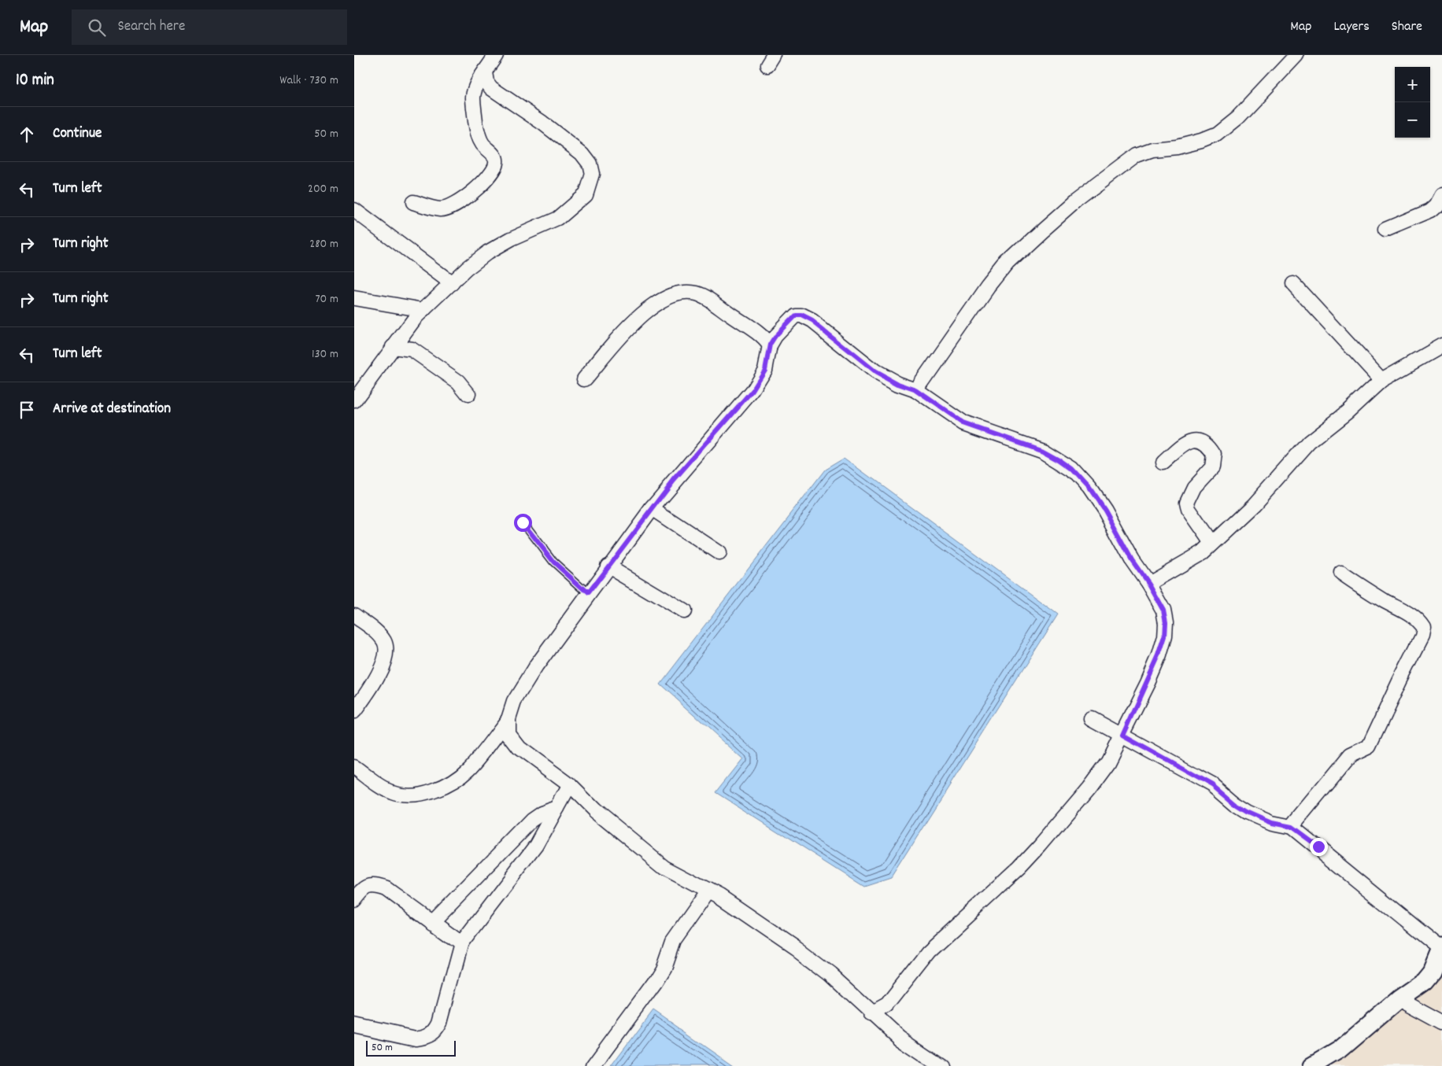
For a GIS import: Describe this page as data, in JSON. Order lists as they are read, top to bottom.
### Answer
{
  "scale_bar": "50 m",
  "page": {
    "header": "Map",
    "search": "Search here",
    "nav": ["Map", "Layers", "Share"],
    "heading": ["10 min", "Walk · 730 m"],
    "map_buttons": ["+", "−"],
    "list": [
      ["Continue", "50 m"],
      ["Turn left", "200 m"],
      ["Turn right", "280 m"],
      ["Turn right", "70 m"],
      ["Turn left", "130 m"],
      "Arrive at destination"
    ],
    "scale": "50 m"
  }
}
